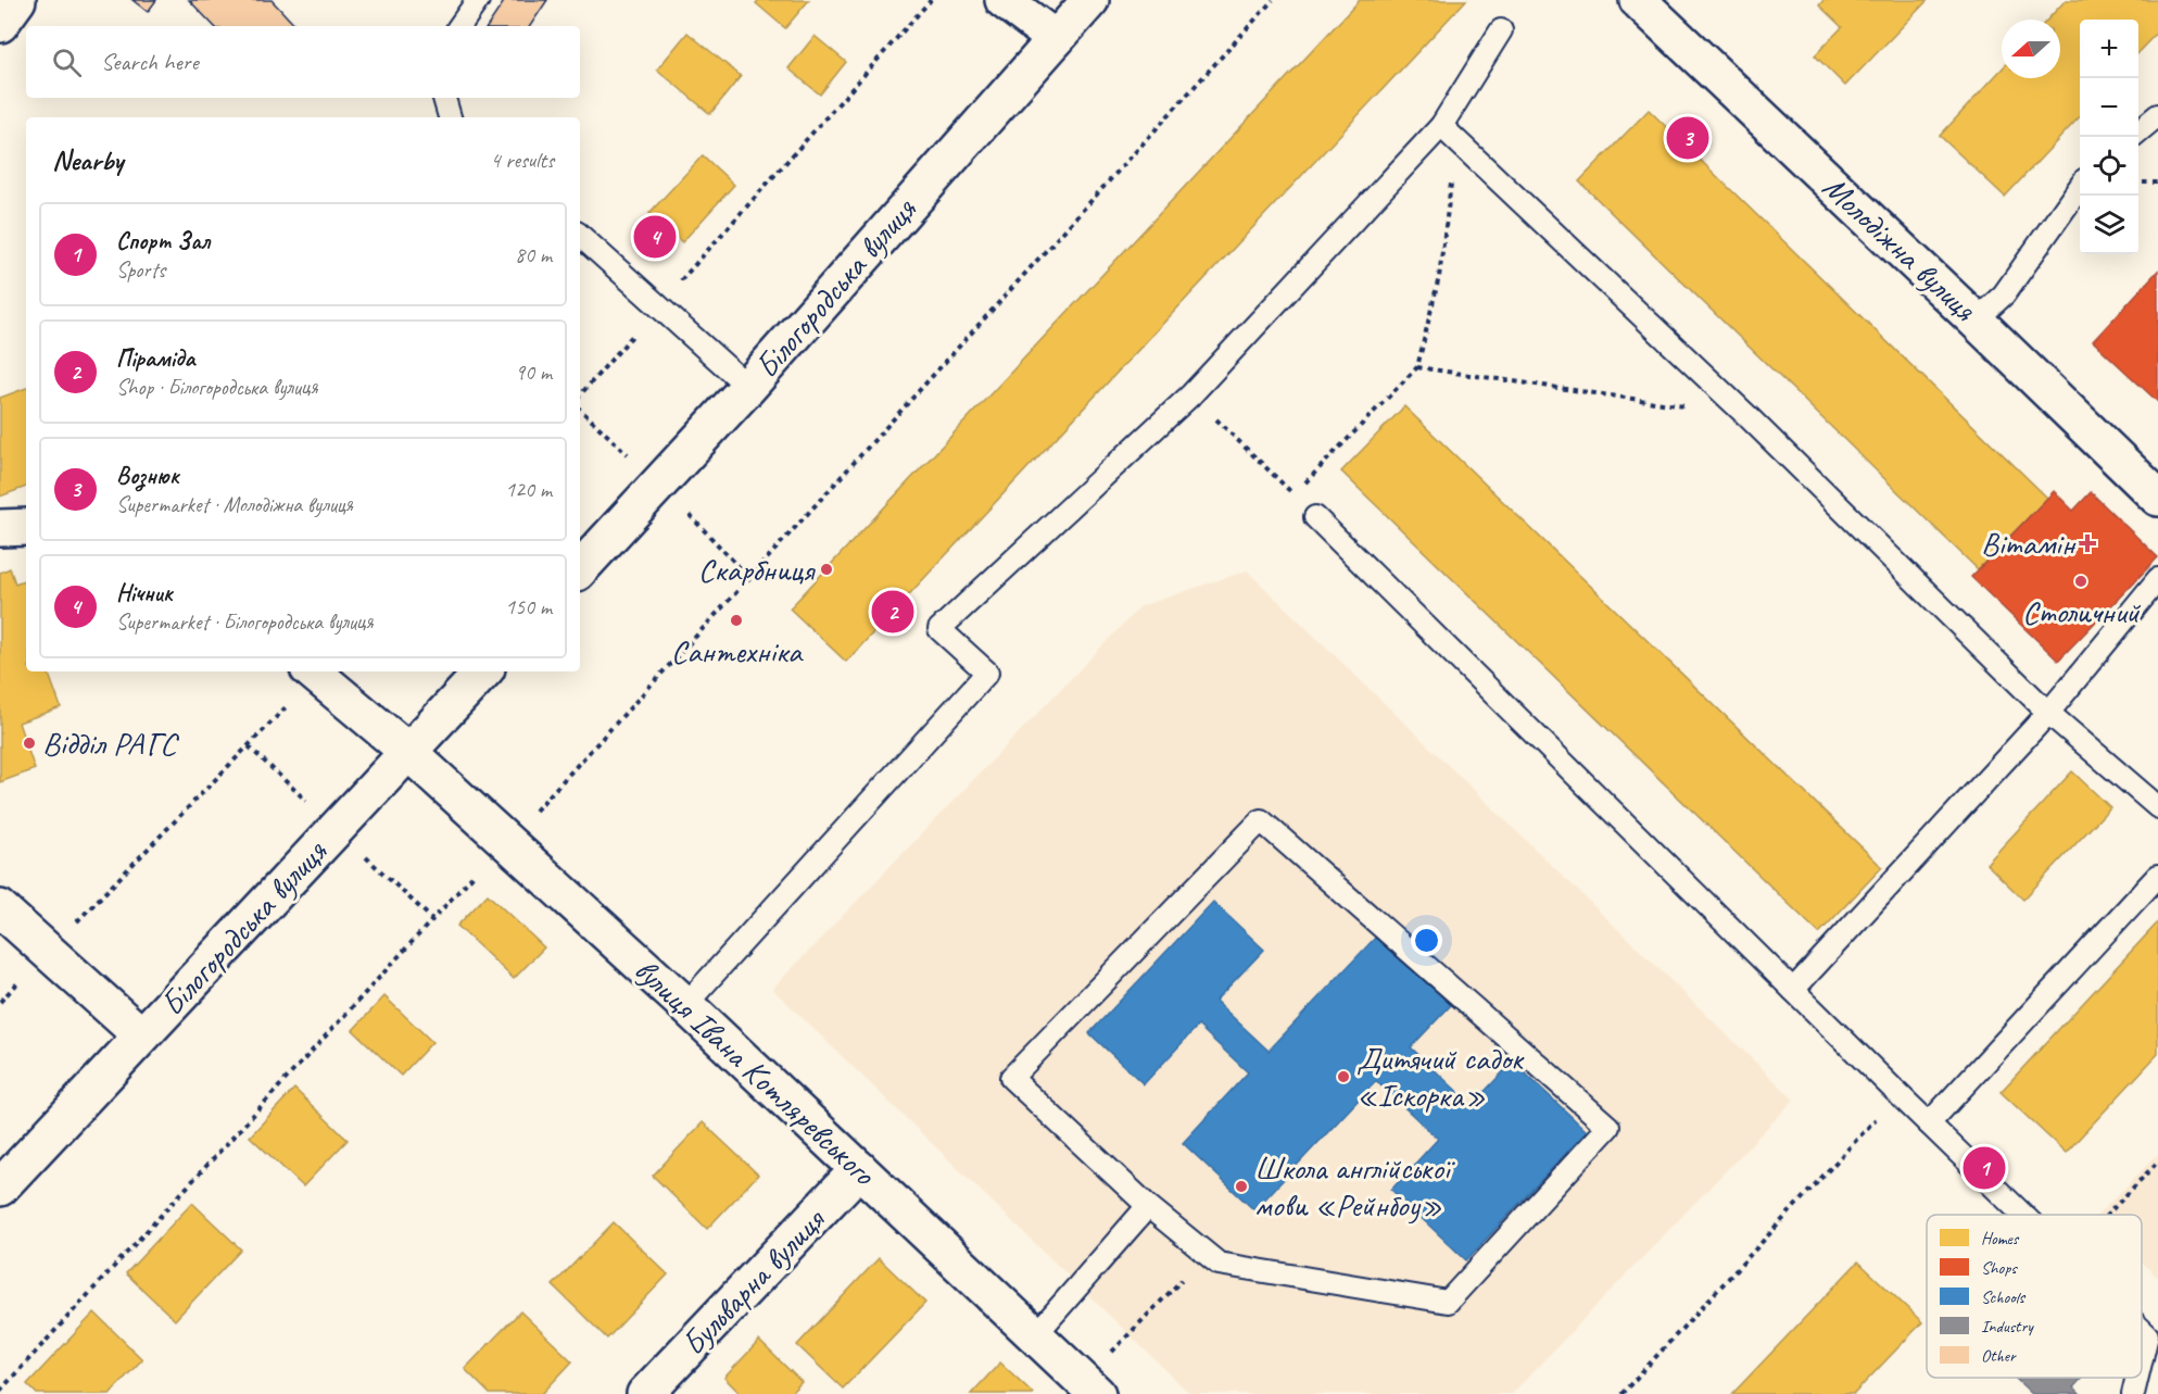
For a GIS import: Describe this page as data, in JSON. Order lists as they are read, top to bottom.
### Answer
{
  "streets": {
    "street": [
      "Молодіжна вулиця",
      "Білогородська вулиця",
      "вулиця Івана Котляревського",
      "Бульварна вулиця"
    ]
  },
  "crossings": [
    ["Білогородська вулиця", "вулиця Івана Котляревського"],
    ["вулиця Івана Котляревського", "Бульварна вулиця"]
  ],
  "places": {
    "health": ["Вітамін"],
    "other": [
      "Скарбниця",
      "Столичний",
      "Сантехніка",
      "Відділ РАГС",
      "Дитячий садок «Іскорка»",
      "Школа англійської мови «Рейнбоу»"
    ]
  },
  "legend": [
    "Homes",
    "Shops",
    "Schools",
    "Industry",
    "Other"
  ],
  "north": "left",
  "page": {
    "map_buttons": ["+", "−"],
    "search": "Search here",
    "pins": [
      "3",
      "4",
      "2",
      "1"
    ],
    "heading": ["Nearby", "4 results"],
    "list": [
      {
        "mark": "1",
        "name": "Спорт Зал",
        "note": "Sports",
        "value": "80 m"
      },
      {
        "mark": "2",
        "name": "Піраміда",
        "note": "Shop · Білогородська вулиця",
        "value": "90 m"
      },
      {
        "mark": "3",
        "name": "Вознюк",
        "note": "Supermarket · Молодіжна вулиця",
        "value": "120 m"
      },
      {
        "mark": "4",
        "name": "Нічник",
        "note": "Supermarket · Білогородська вулиця",
        "value": "150 m"
      }
    ]
  }
}
